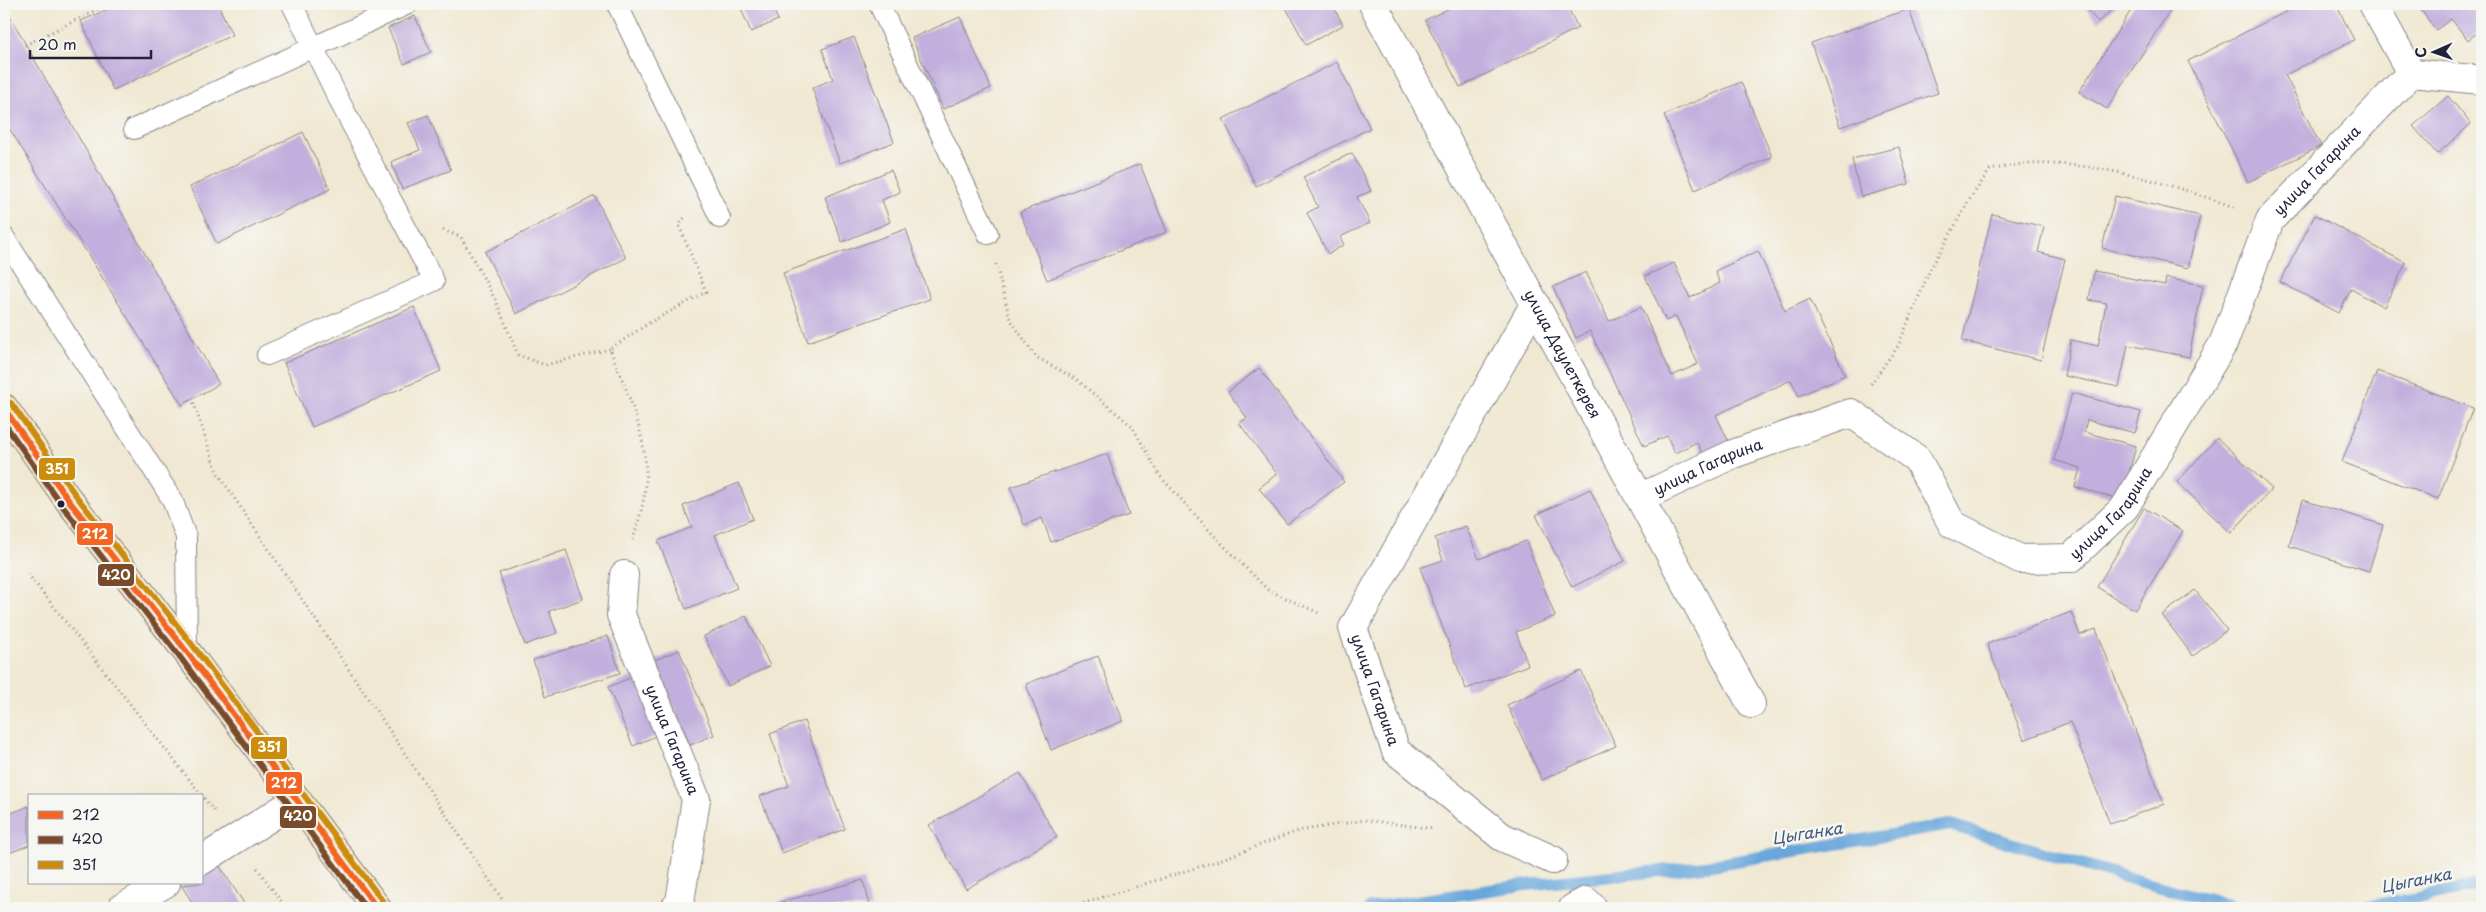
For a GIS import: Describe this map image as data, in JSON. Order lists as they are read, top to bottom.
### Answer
{
  "streets": {
    "street": ["улица Гагарина", "улица Даулеткерея"]
  },
  "crossings": [
    ["улица Гагарина", "улица Даулеткерея"]
  ],
  "water": ["Цыганка"],
  "lines": ["transit line 351", "transit line 212", "transit line 420"],
  "legend": ["212", "420", "351"],
  "scale_bar": "20 m",
  "north": "left"
}
